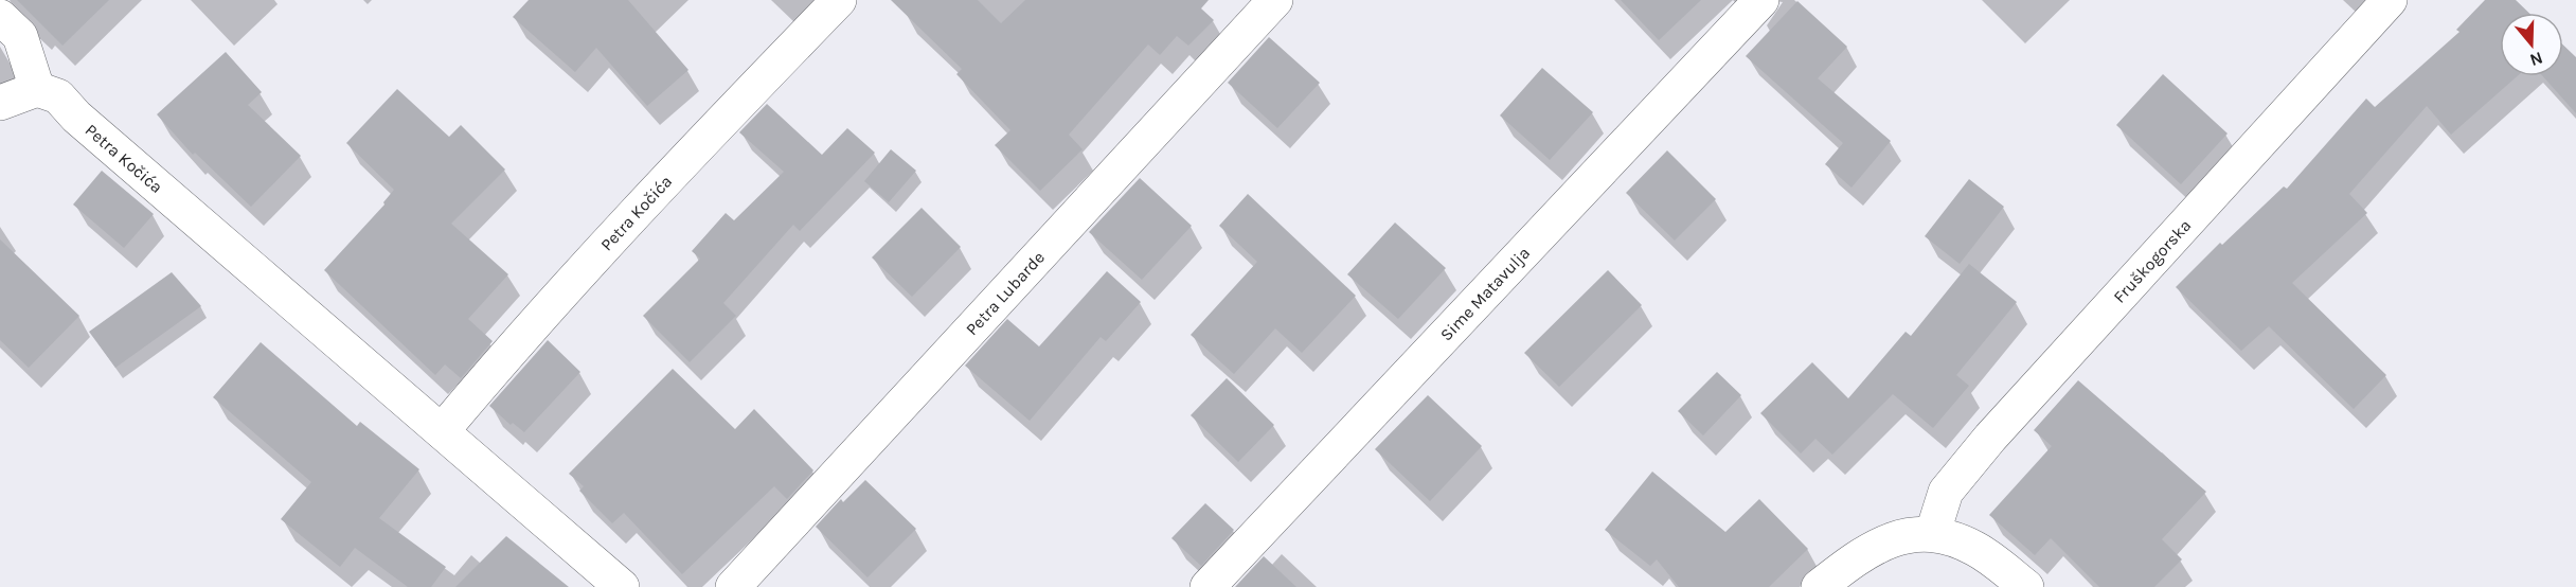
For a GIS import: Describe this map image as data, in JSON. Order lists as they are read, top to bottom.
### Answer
{
  "streets": {
    "street": [
      "Petra Kočića",
      "Fruškogorska",
      "Petra Lubarde",
      "Sime Matavulja"
    ]
  },
  "north": "bottom"
}
